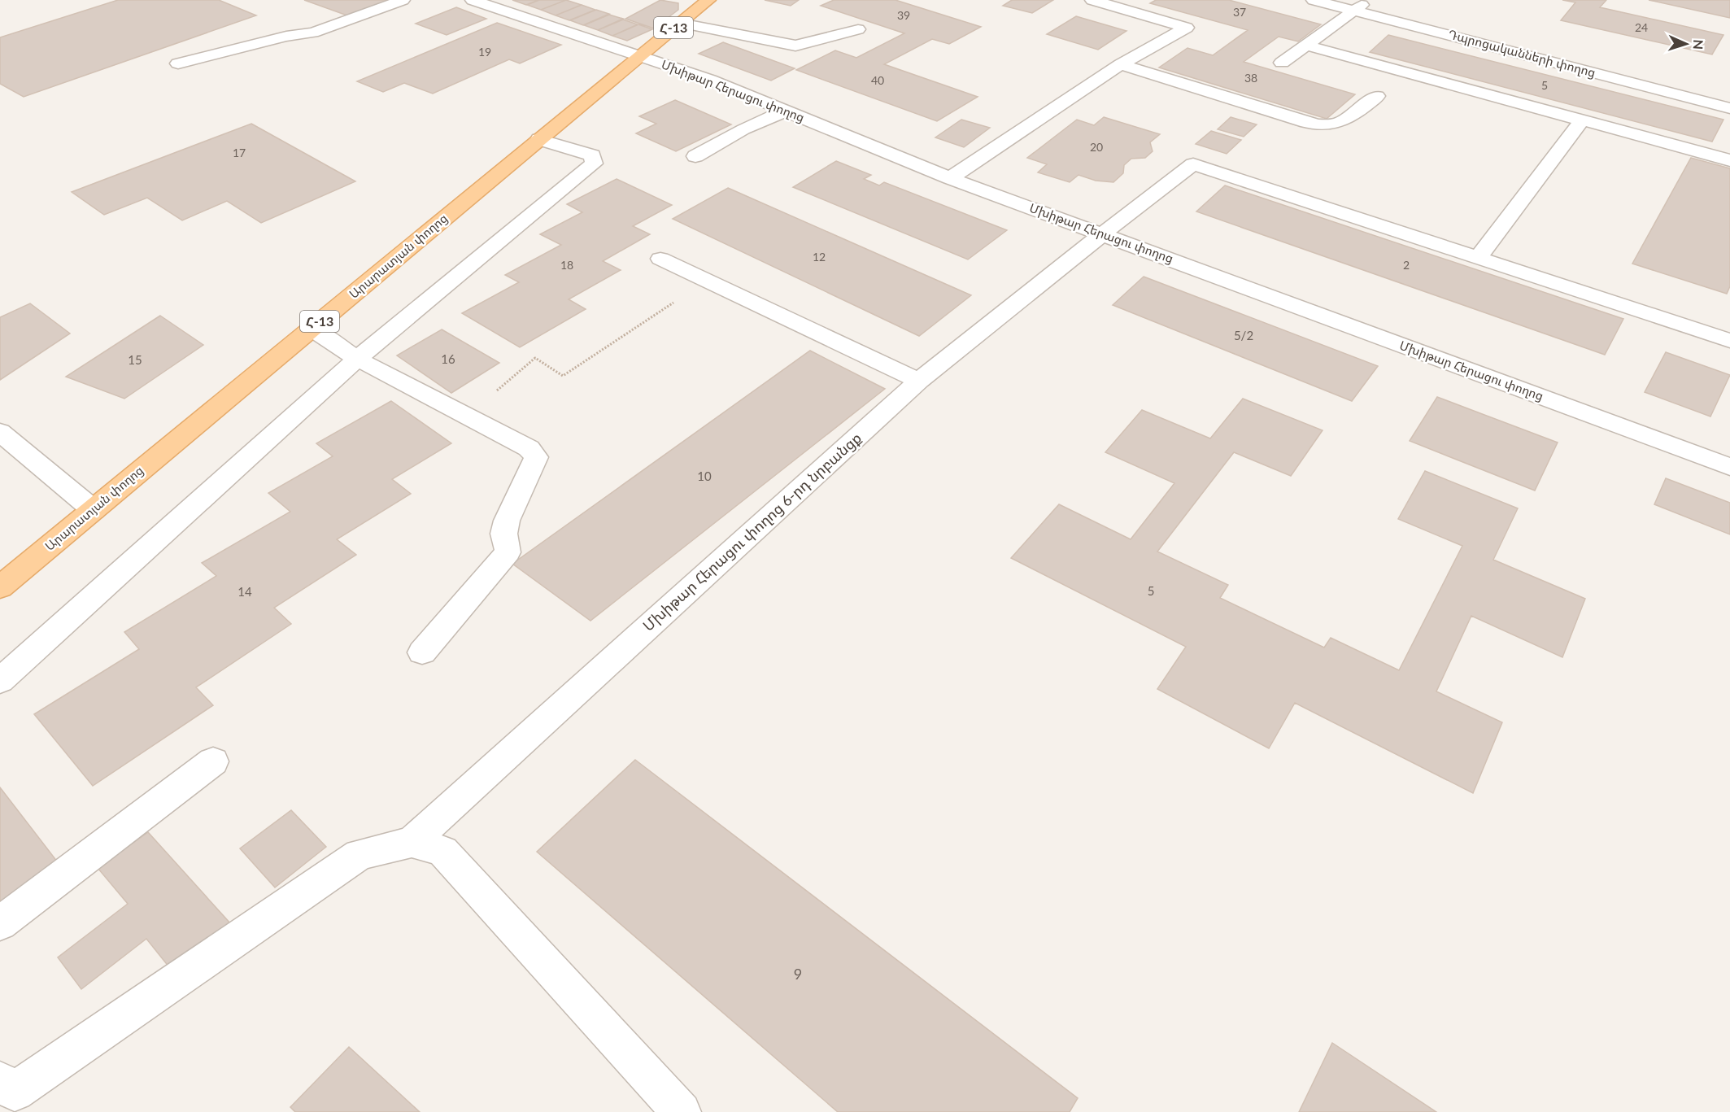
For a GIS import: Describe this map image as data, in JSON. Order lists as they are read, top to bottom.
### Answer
{
  "streets": {
    "main road": ["Հ-13", "Արարատյան փողոց"],
    "street": ["Դպրոցականների փողոց", "Մխիթար Հերացու փողոց", "Մխիթար Հերացու փողոց 6-րդ նրբանցք"]
  },
  "crossings": [
    ["Մխիթար Հերացու փողոց", "Արարատյան փողոց"],
    ["Մխիթար Հերացու փողոց", "Մխիթար Հերացու փողոց 6-րդ նրբանցք"]
  ],
  "house_numbers": [
    "37",
    "39",
    "24",
    "19",
    "38",
    "40",
    "5",
    "20",
    "17",
    "12",
    "18",
    "2",
    "5/2",
    "16",
    "15",
    "10",
    "5",
    "14",
    "9"
  ],
  "north": "right"
}
